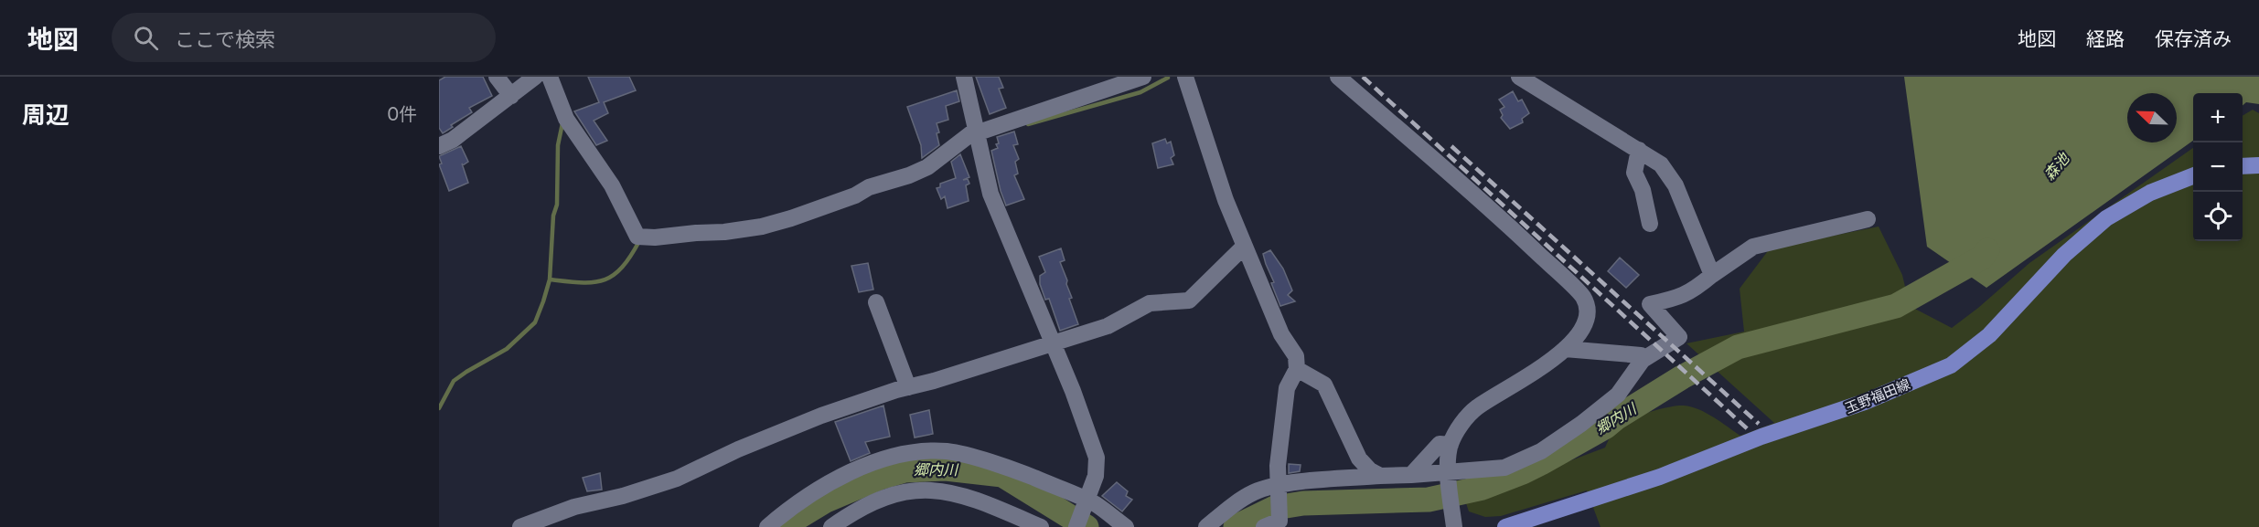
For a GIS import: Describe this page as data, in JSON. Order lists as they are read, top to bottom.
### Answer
{
  "streets": {
    "main road": ["玉野福田線"]
  },
  "water": ["森池", "郷内川"],
  "north": "top left",
  "page": {
    "header": "地図",
    "search": "ここで検索",
    "nav": ["地図", "経路", "保存済み"],
    "heading": ["周辺", "0件"],
    "map_buttons": ["+", "−"]
  }
}
